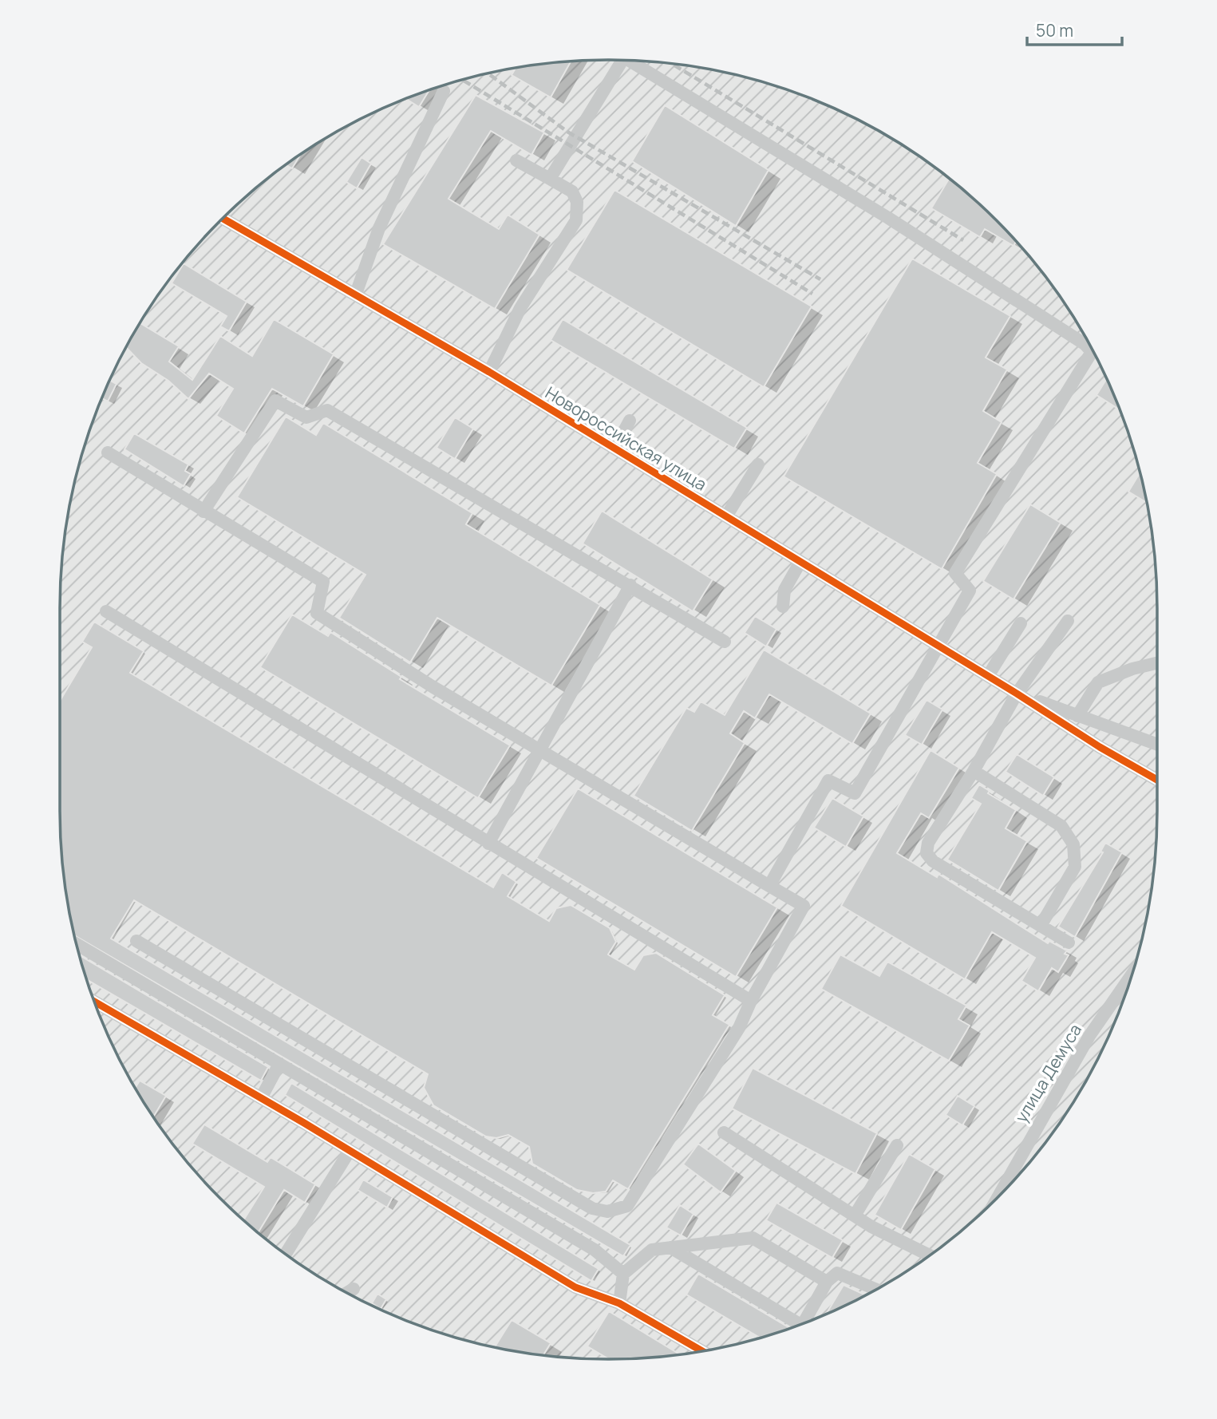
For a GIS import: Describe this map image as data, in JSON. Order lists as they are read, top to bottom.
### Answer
{
  "streets": {
    "street": ["Новороссийская улица", "улица Демуса"]
  },
  "scale_bar": "50 m"
}
